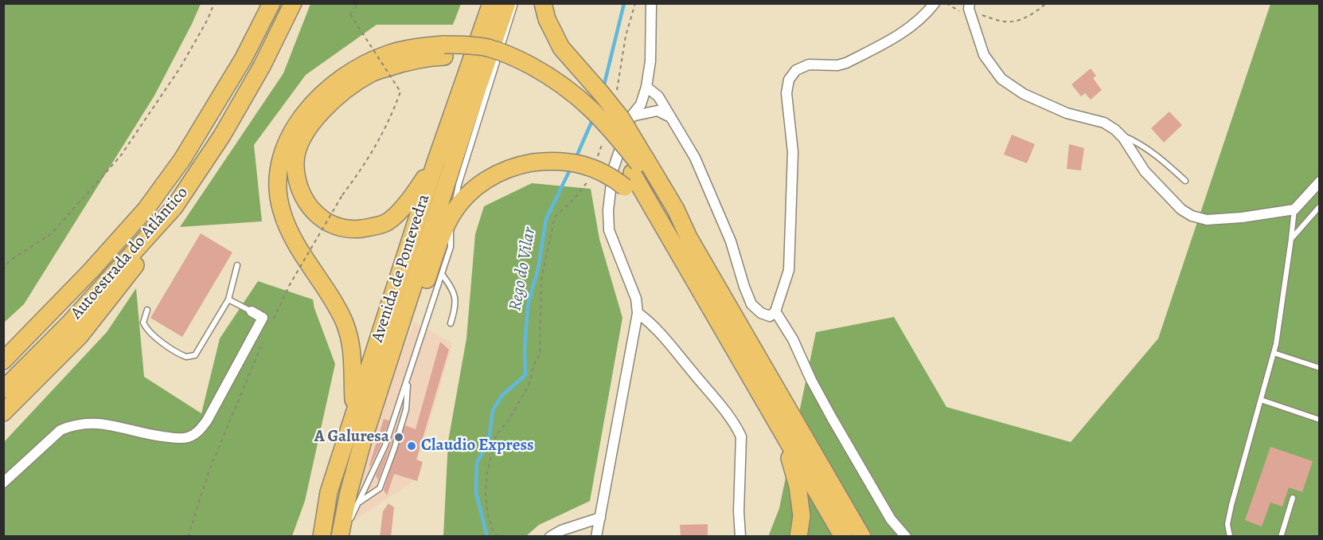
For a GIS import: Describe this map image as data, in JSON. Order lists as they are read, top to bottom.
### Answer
{
  "streets": {
    "highway": ["Autoestrada do Atlántico", "Avenida de Pontevedra"]
  },
  "water": ["Rego do Vilar"],
  "places": ["A Galuresa", "Claudio Express"]
}
